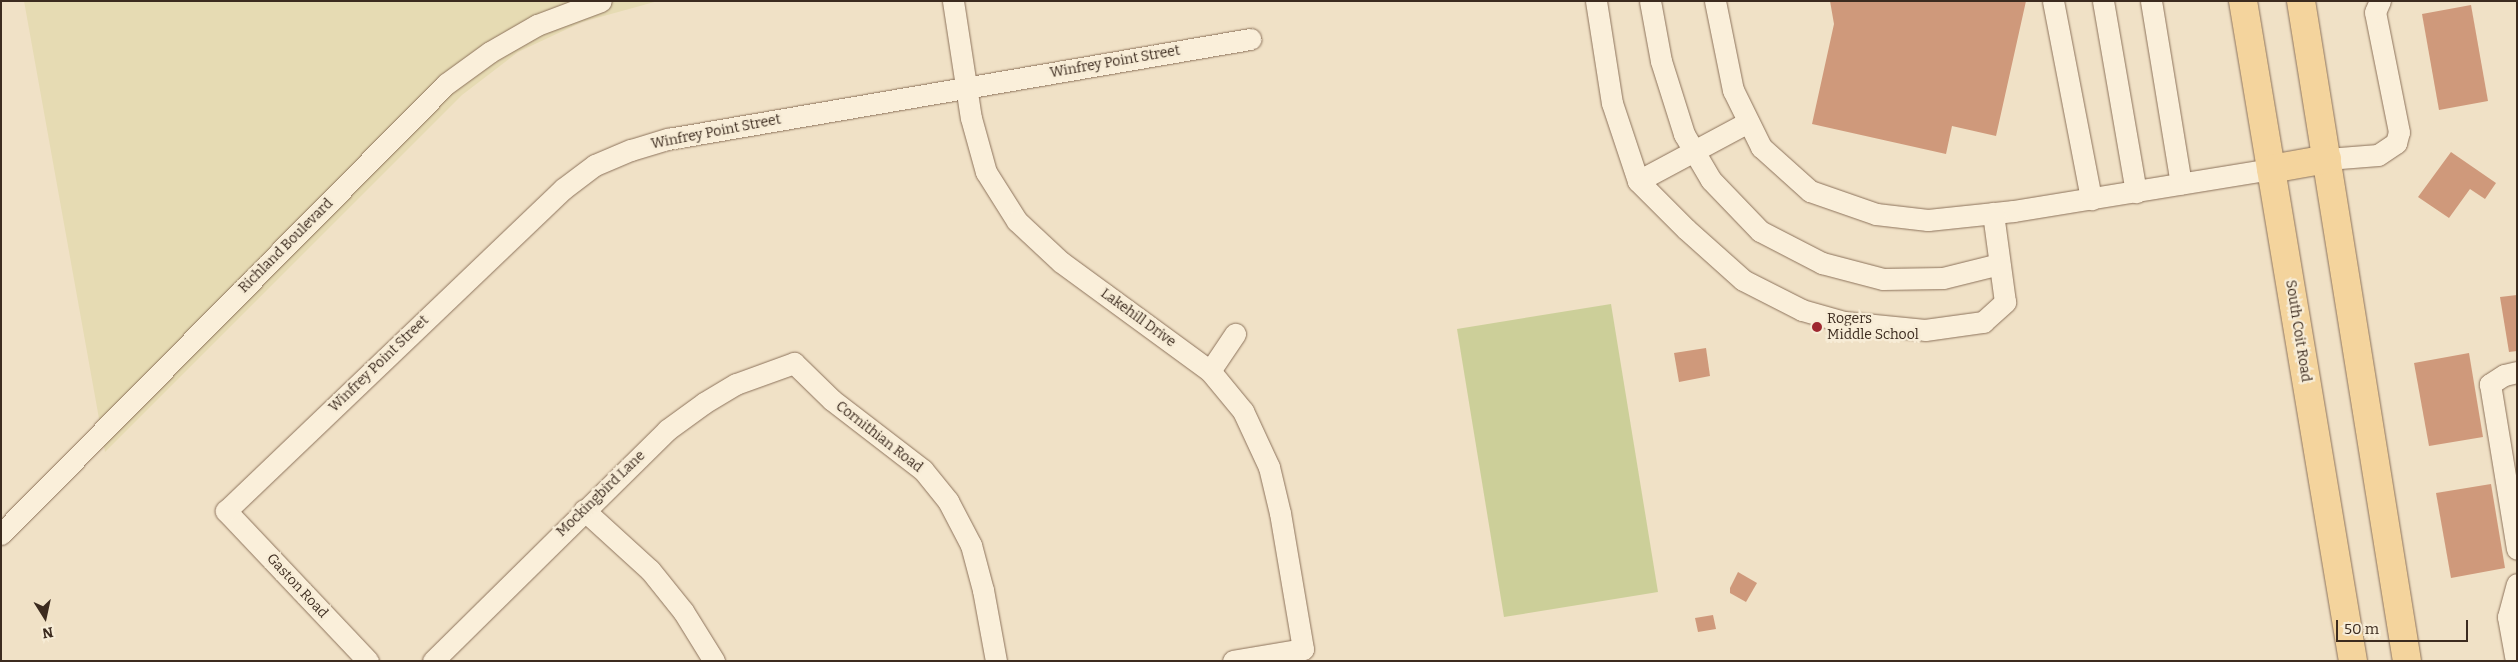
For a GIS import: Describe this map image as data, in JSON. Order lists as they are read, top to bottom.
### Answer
{
  "streets": {
    "main road": ["South Coit Road"],
    "street": [
      "Winfrey Point Street",
      "Richland Boulevard",
      "Lakehill Drive",
      "Cornithian Road",
      "Mockingbird Lane",
      "Gaston Road"
    ]
  },
  "crossings": [
    ["Winfrey Point Street", "Lakehill Drive"],
    ["Winfrey Point Street", "Gaston Road"],
    ["Cornithian Road", "Mockingbird Lane"]
  ],
  "places": ["Rogers Middle School"],
  "scale_bar": "50 m",
  "north": "bottom"
}
